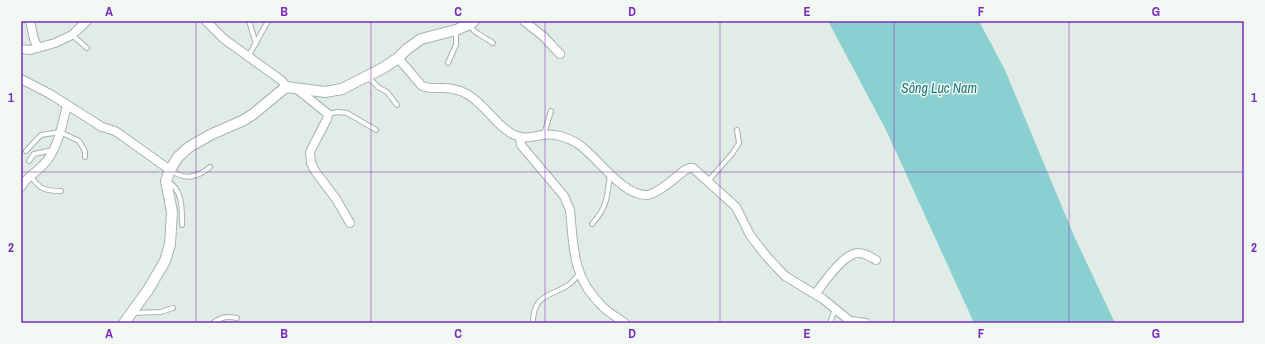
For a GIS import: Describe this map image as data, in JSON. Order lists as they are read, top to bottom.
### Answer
{
  "water": ["Sông Lục Nam"],
  "grid": {
    "columns": [
      "A",
      "B",
      "C",
      "D",
      "E",
      "F",
      "G"
    ],
    "rows": ["1", "2"]
  }
}
